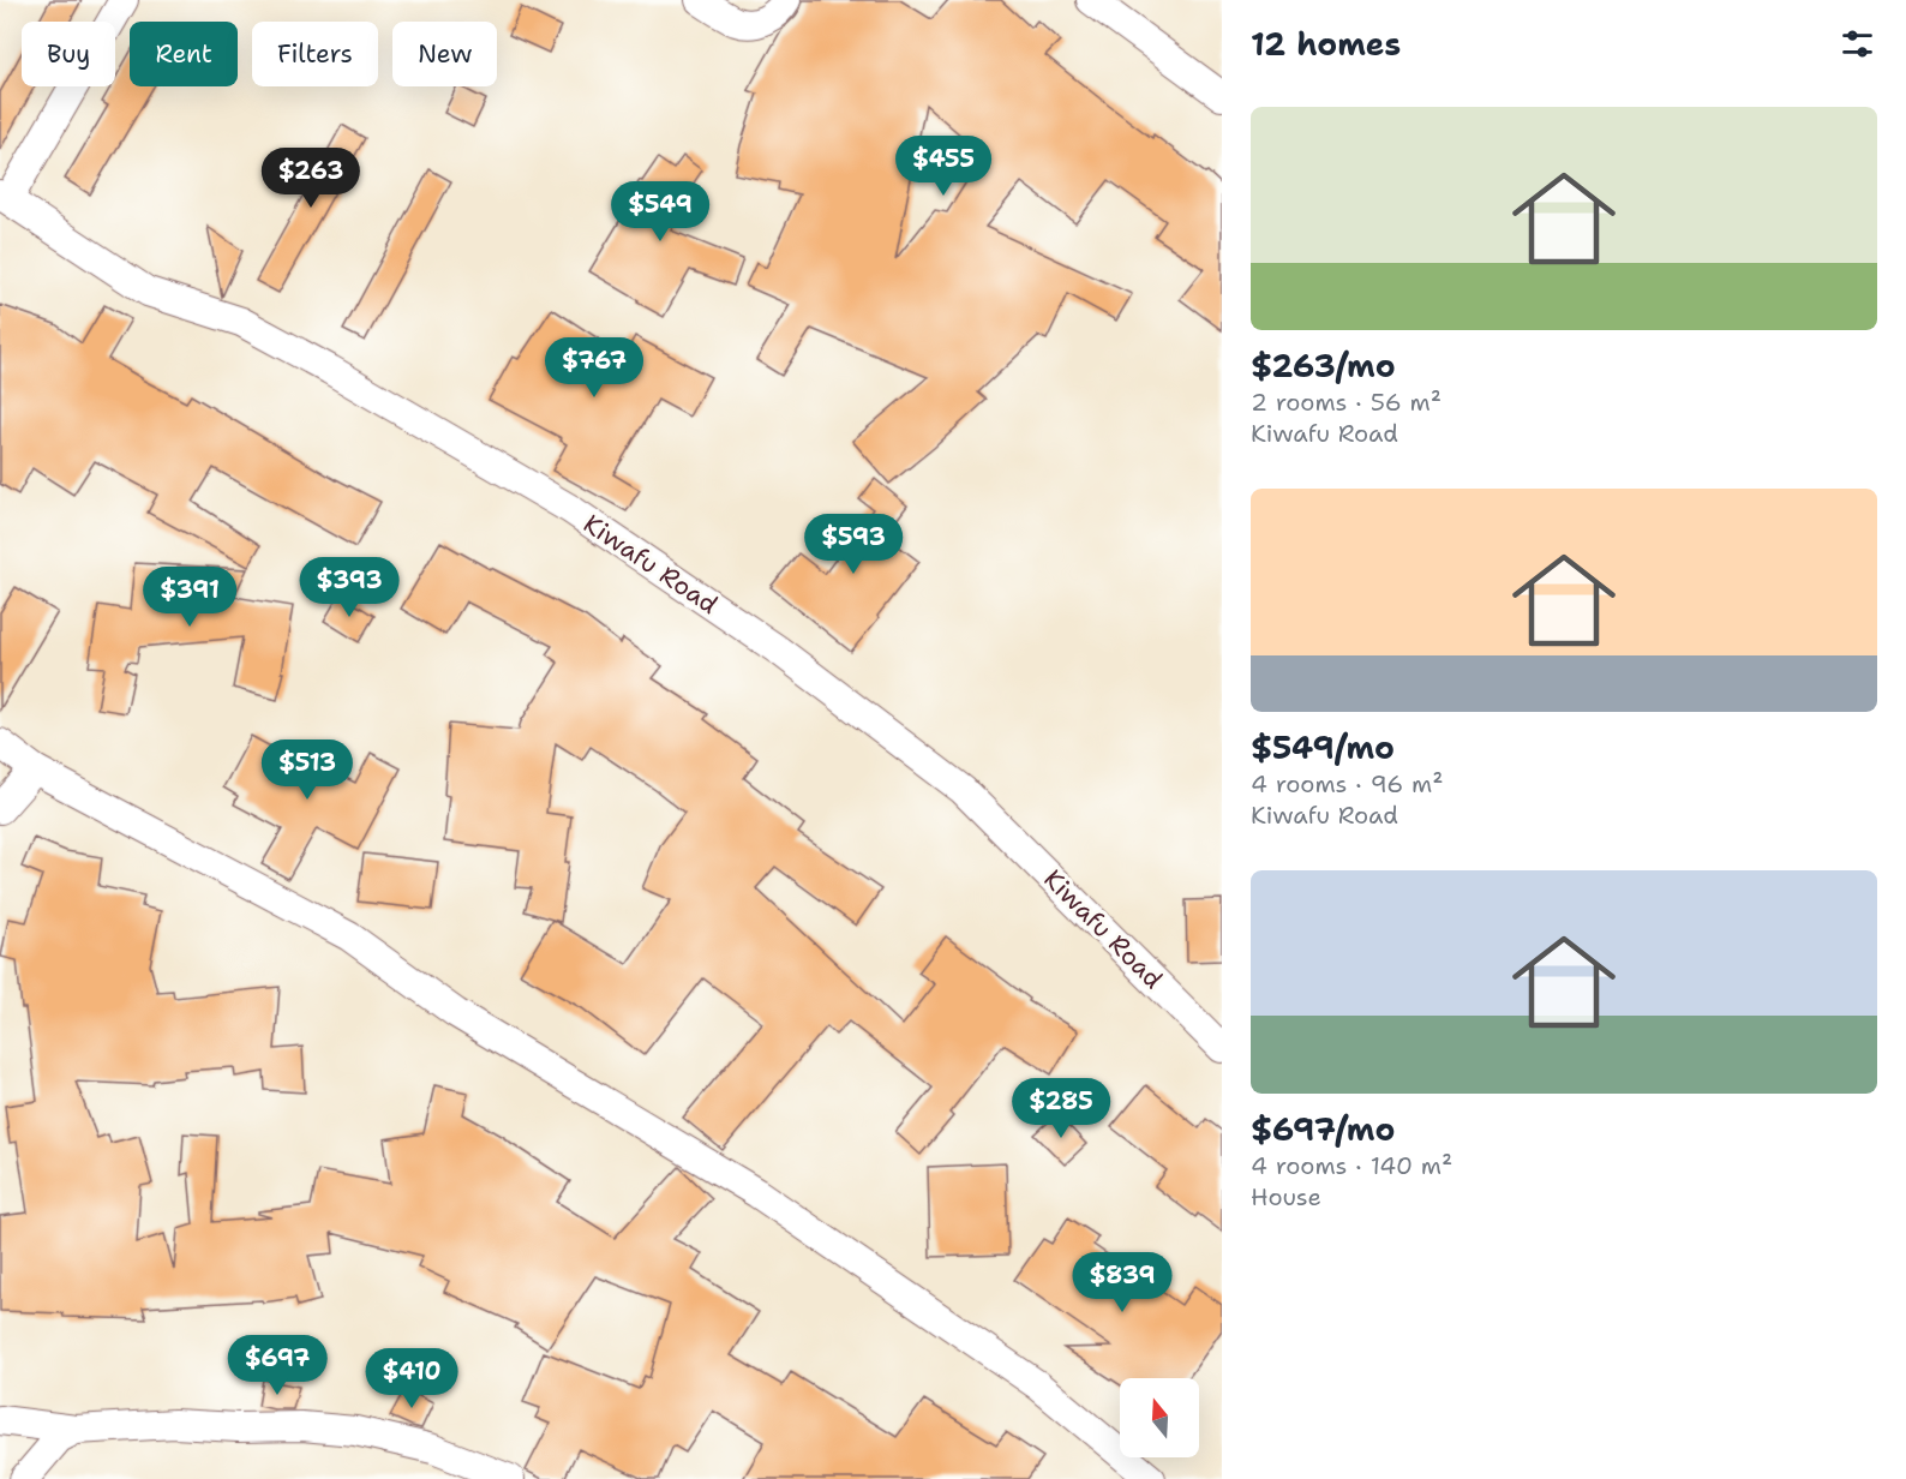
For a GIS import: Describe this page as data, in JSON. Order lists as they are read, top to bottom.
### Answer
{
  "streets": {
    "street": ["Kiwafu Road"]
  },
  "north": "top",
  "page": {
    "heading": "12 homes",
    "chip": [
      "Buy",
      "Rent",
      "Filters",
      "New"
    ],
    "list": [
      {
        "name": "$263/mo",
        "note": "2 rooms · 56 m² · Kiwafu Road"
      },
      {
        "name": "$549/mo",
        "note": "4 rooms · 96 m² · Kiwafu Road"
      },
      {
        "name": "$697/mo",
        "note": "4 rooms · 140 m² · House"
      }
    ],
    "price": [
      "$455",
      "$263",
      "$549",
      "$767",
      "$593",
      "$393",
      "$391",
      "$513",
      "$285",
      "$839",
      "$697",
      "$410"
    ]
  }
}
